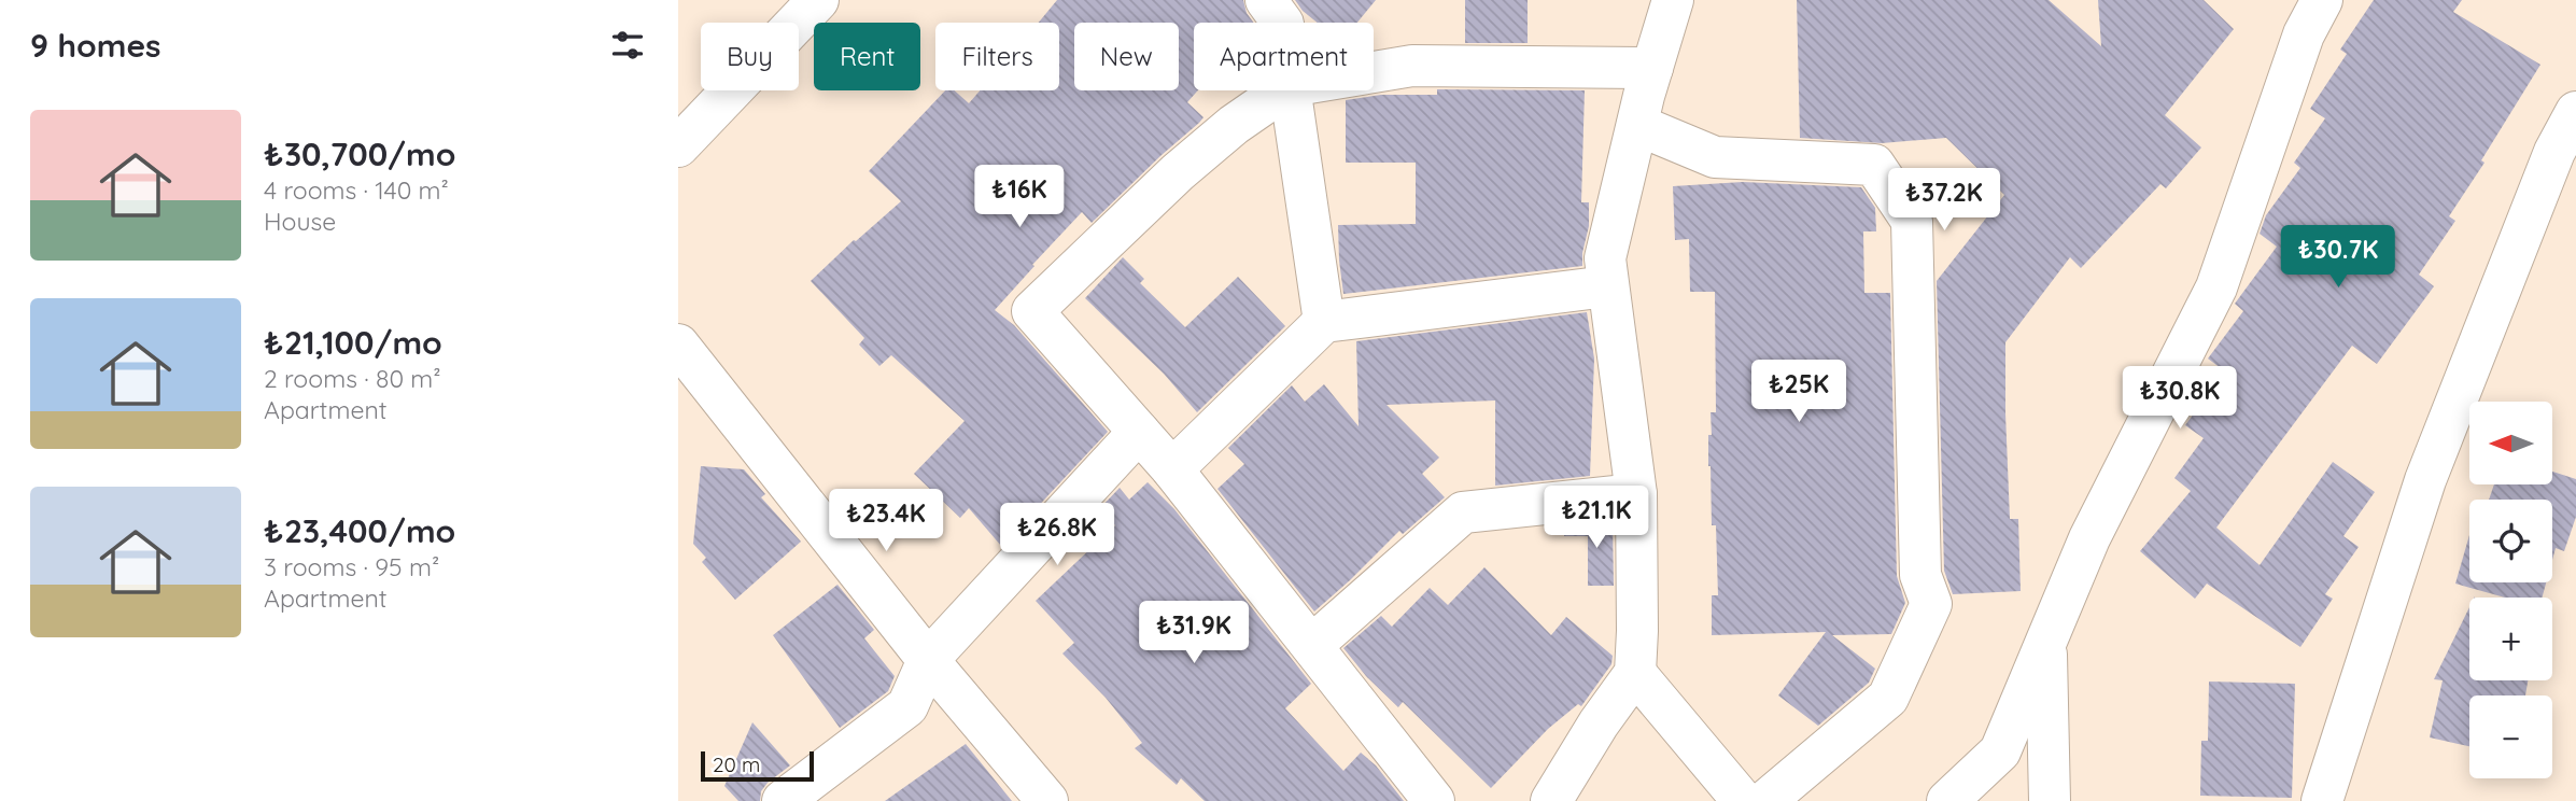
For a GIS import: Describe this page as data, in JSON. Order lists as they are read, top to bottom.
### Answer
{
  "scale_bar": "20 m",
  "north": "left",
  "page": {
    "heading": "9 homes",
    "chip": [
      "Buy",
      "Rent",
      "Filters",
      "New",
      "Apartment"
    ],
    "list": [
      {
        "name": "₺30,700/mo",
        "note": "4 rooms · 140 m² · House"
      },
      {
        "name": "₺21,100/mo",
        "note": "2 rooms · 80 m² · Apartment"
      },
      {
        "name": "₺23,400/mo",
        "note": "3 rooms · 95 m² · Apartment"
      }
    ],
    "price": [
      "₺16K",
      "₺37.2K",
      "₺30.7K",
      "₺25K",
      "₺30.8K",
      "₺21.1K",
      "₺23.4K",
      "₺26.8K",
      "₺31.9K"
    ],
    "map_buttons": ["+", "−"],
    "scale": "20 m"
  }
}
